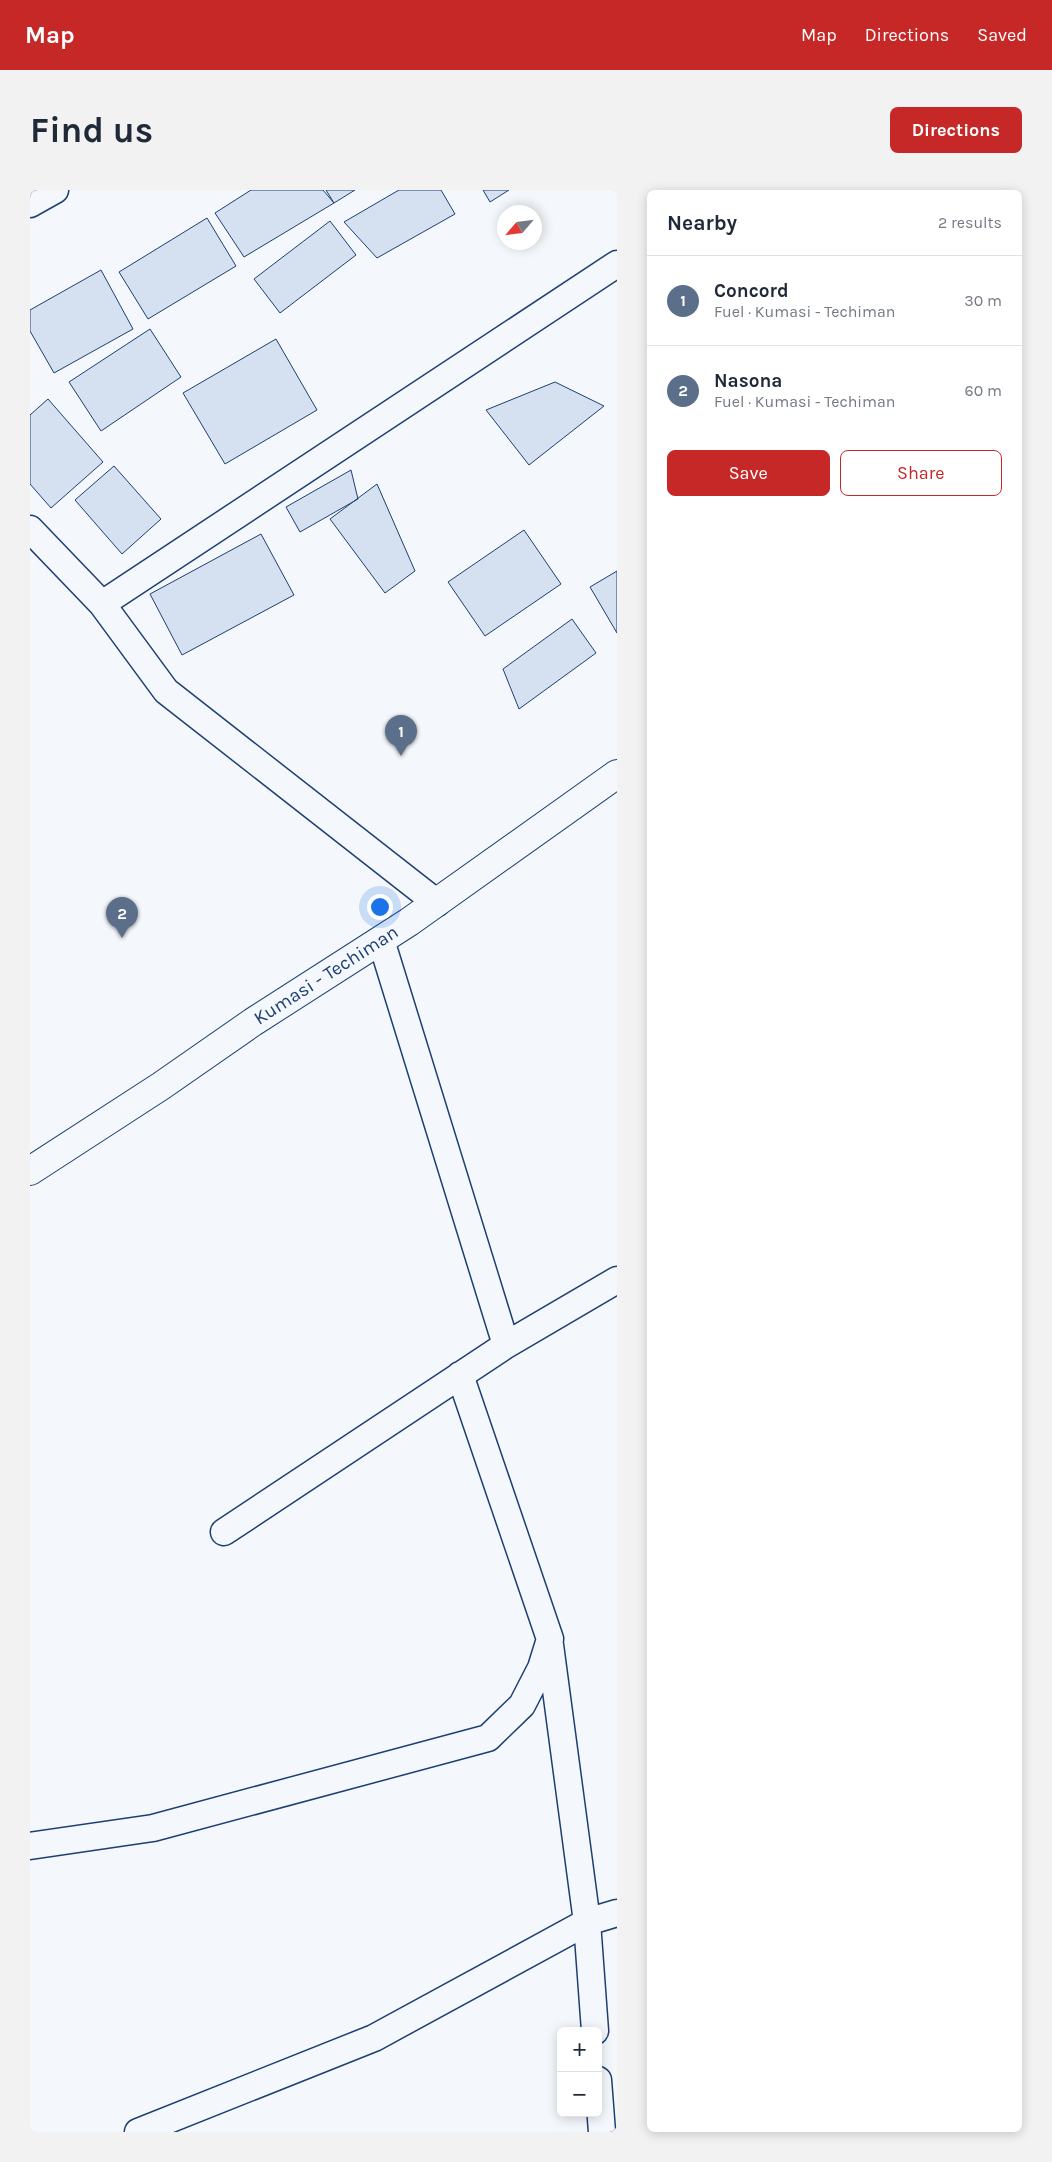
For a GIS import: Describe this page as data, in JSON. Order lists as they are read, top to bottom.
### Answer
{
  "streets": {
    "highway": ["Kumasi - Techiman"]
  },
  "north": "bottom left",
  "page": {
    "header": "Map",
    "nav": ["Map", "Directions", "Saved"],
    "buttons": [
      "Directions",
      ["Save", "Share"]
    ],
    "title": "Find us",
    "heading": ["Nearby", "2 results"],
    "list": [
      {
        "mark": "1",
        "name": "Concord",
        "note": "Fuel · Kumasi - Techiman",
        "value": "30 m"
      },
      {
        "mark": "2",
        "name": "Nasona",
        "note": "Fuel · Kumasi - Techiman",
        "value": "60 m"
      }
    ],
    "pins": ["1", "2"],
    "map_buttons": ["+", "−"]
  }
}
